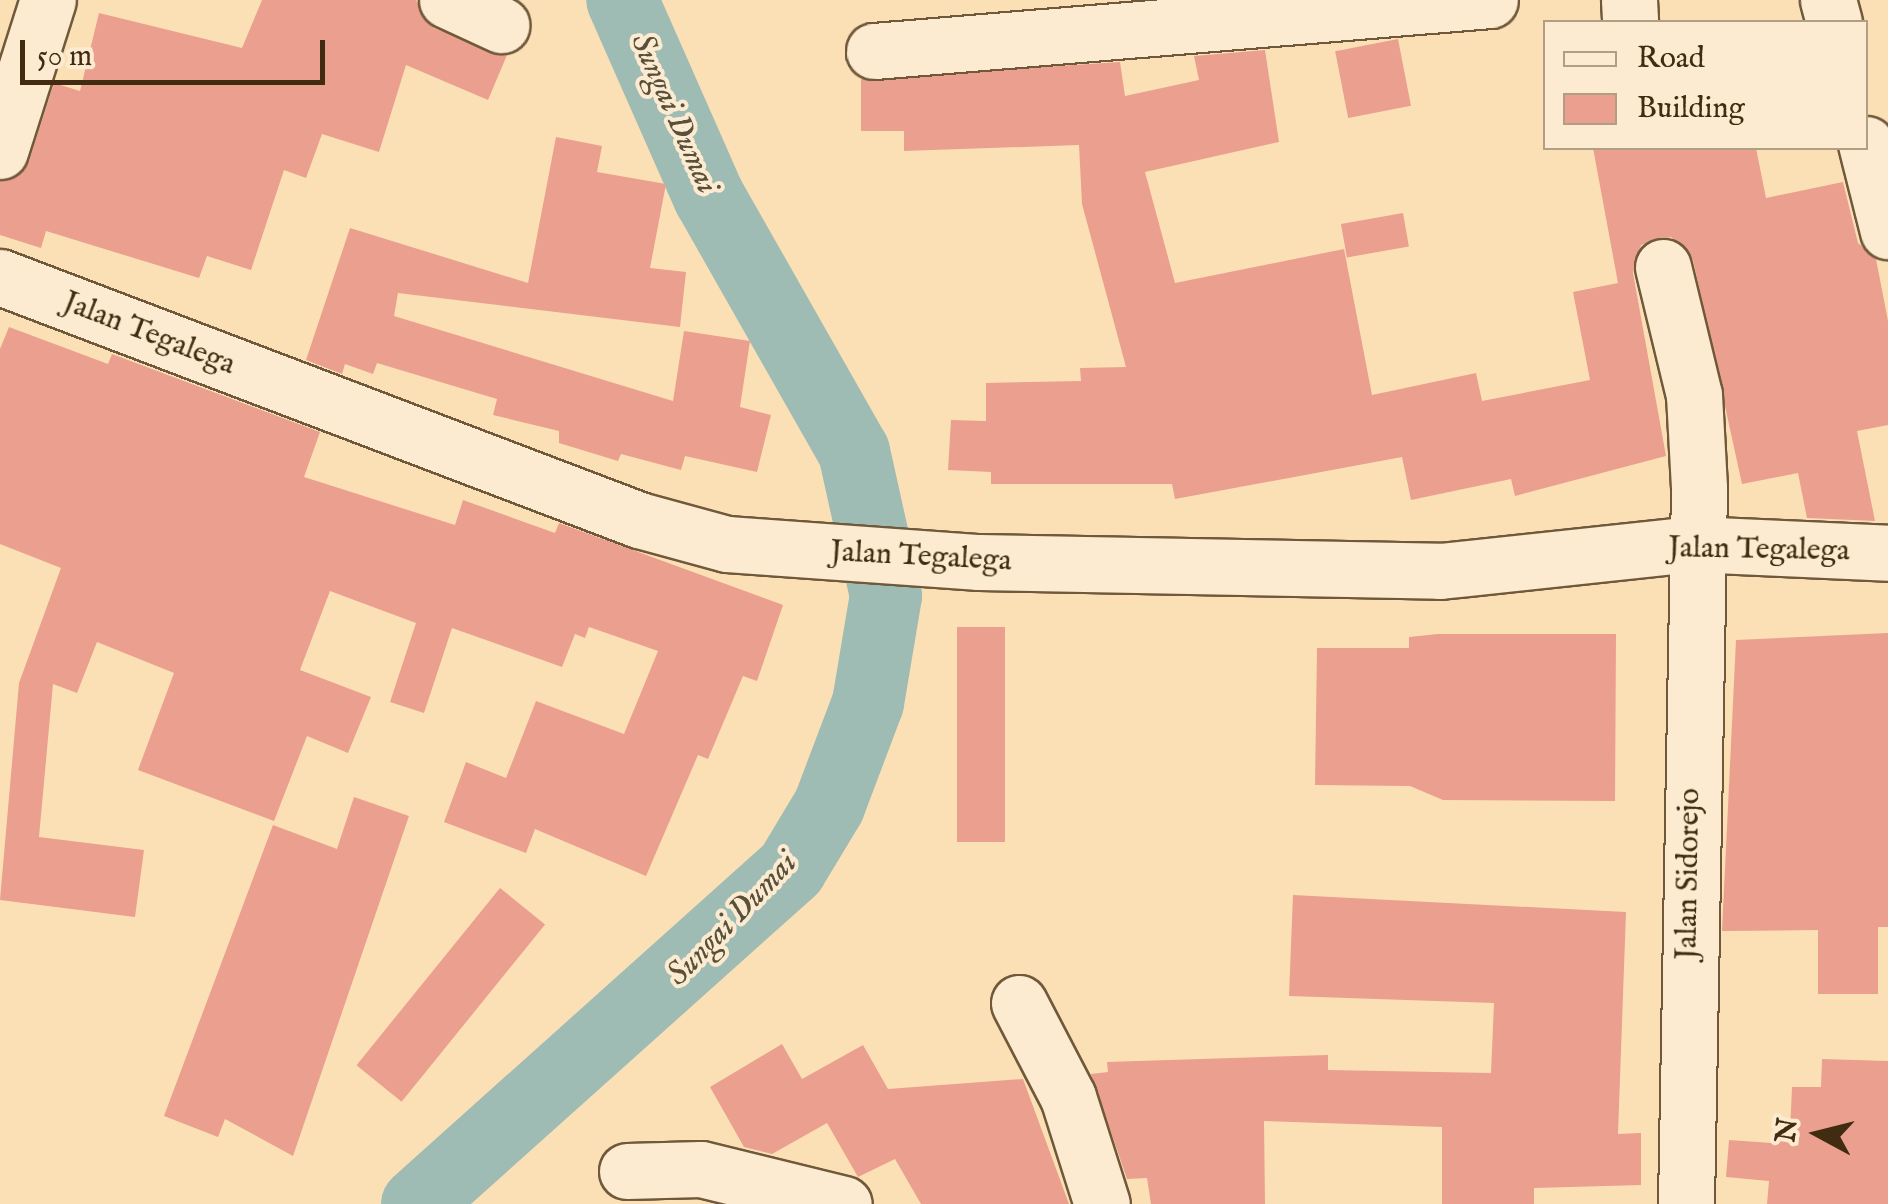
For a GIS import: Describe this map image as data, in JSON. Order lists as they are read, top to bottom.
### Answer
{
  "streets": {
    "street": ["Jalan Tegalega", "Jalan Sidorejo"]
  },
  "crossings": [
    ["Jalan Tegalega", "Jalan Sidorejo"]
  ],
  "water": ["Sungai Dumai"],
  "legend": ["Road", "Building"],
  "scale_bar": "50 m",
  "north": "left"
}
